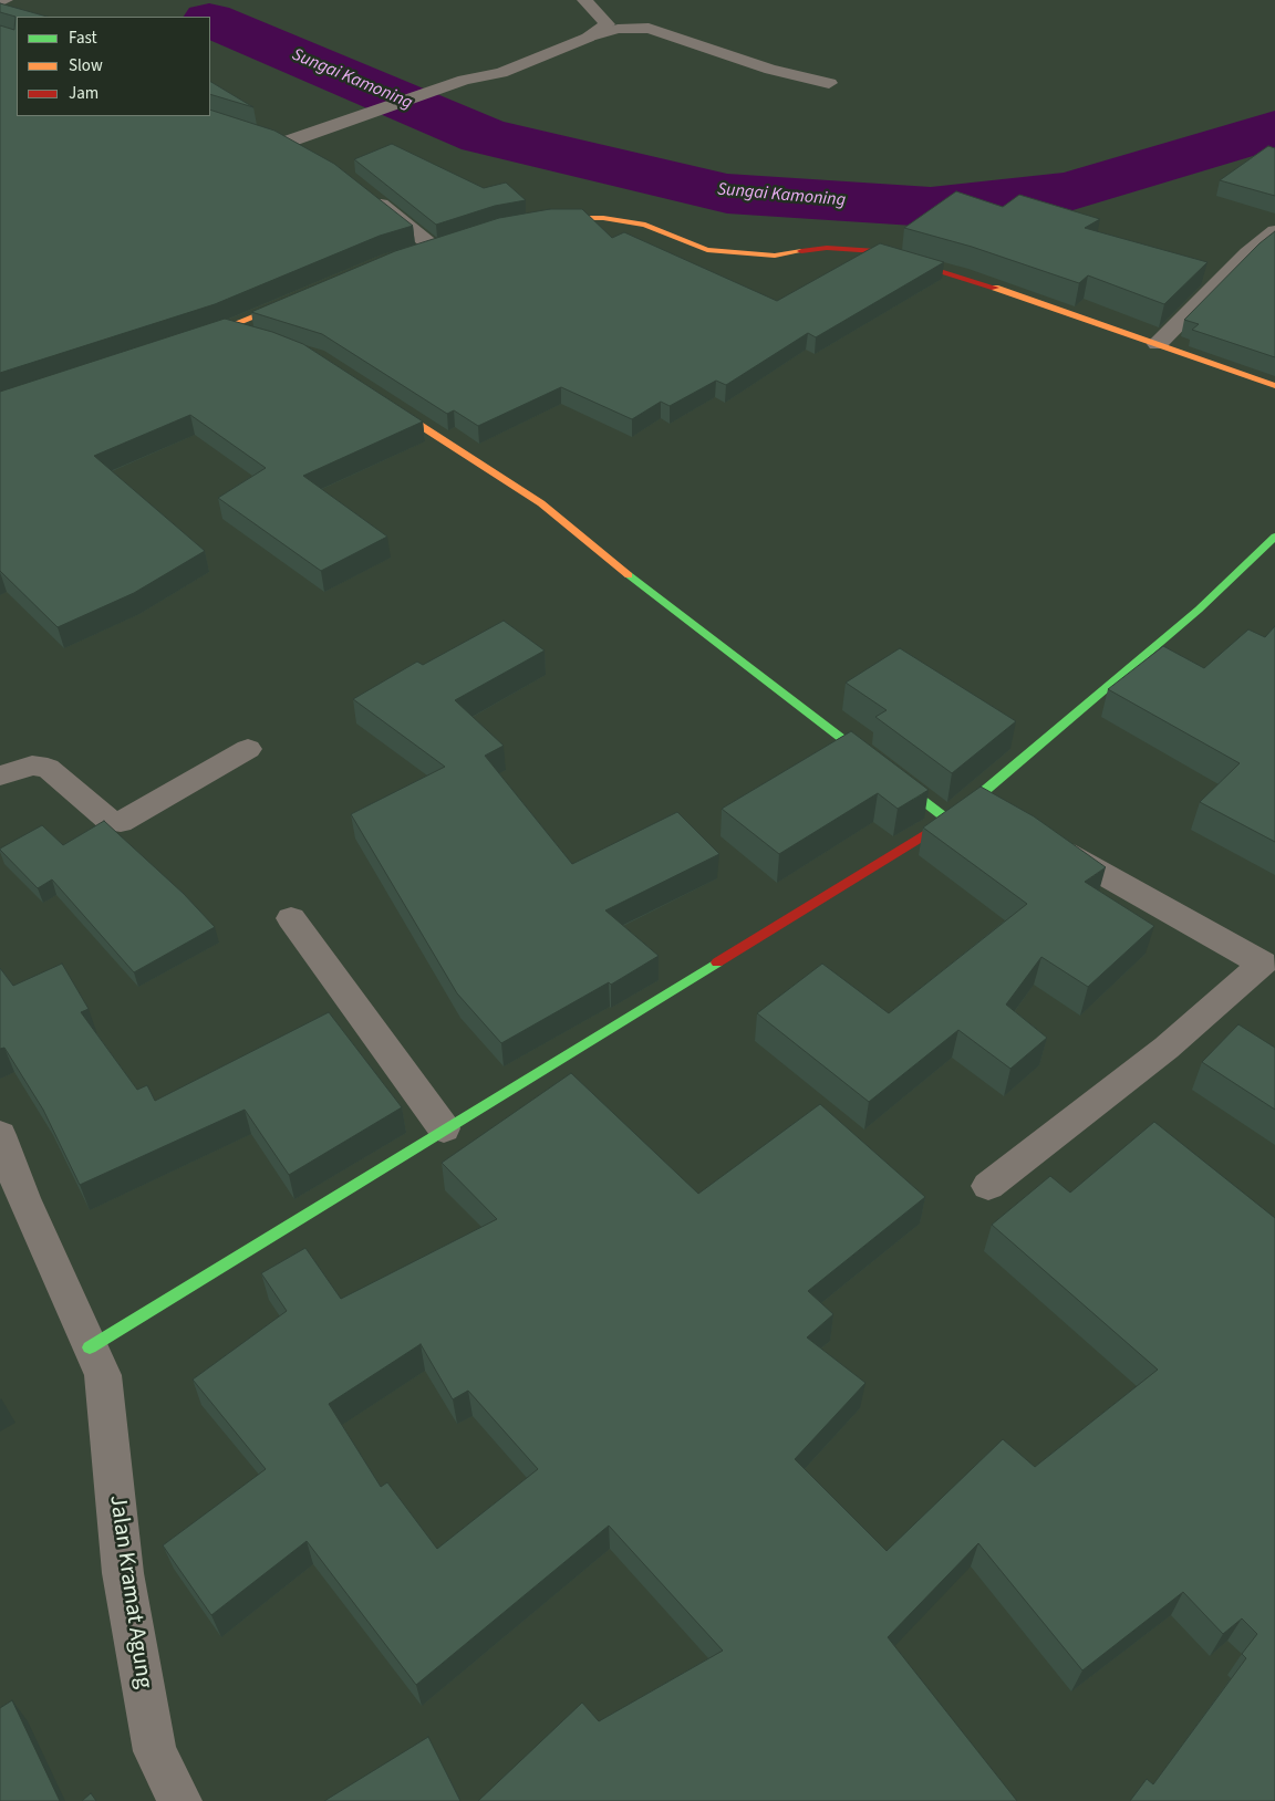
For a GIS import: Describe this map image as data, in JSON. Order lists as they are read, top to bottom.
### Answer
{
  "streets": {
    "street": ["Jalan Kramat Agung"]
  },
  "water": ["Sungai Kamoning"],
  "legend": ["Fast", "Slow", "Jam"]
}
